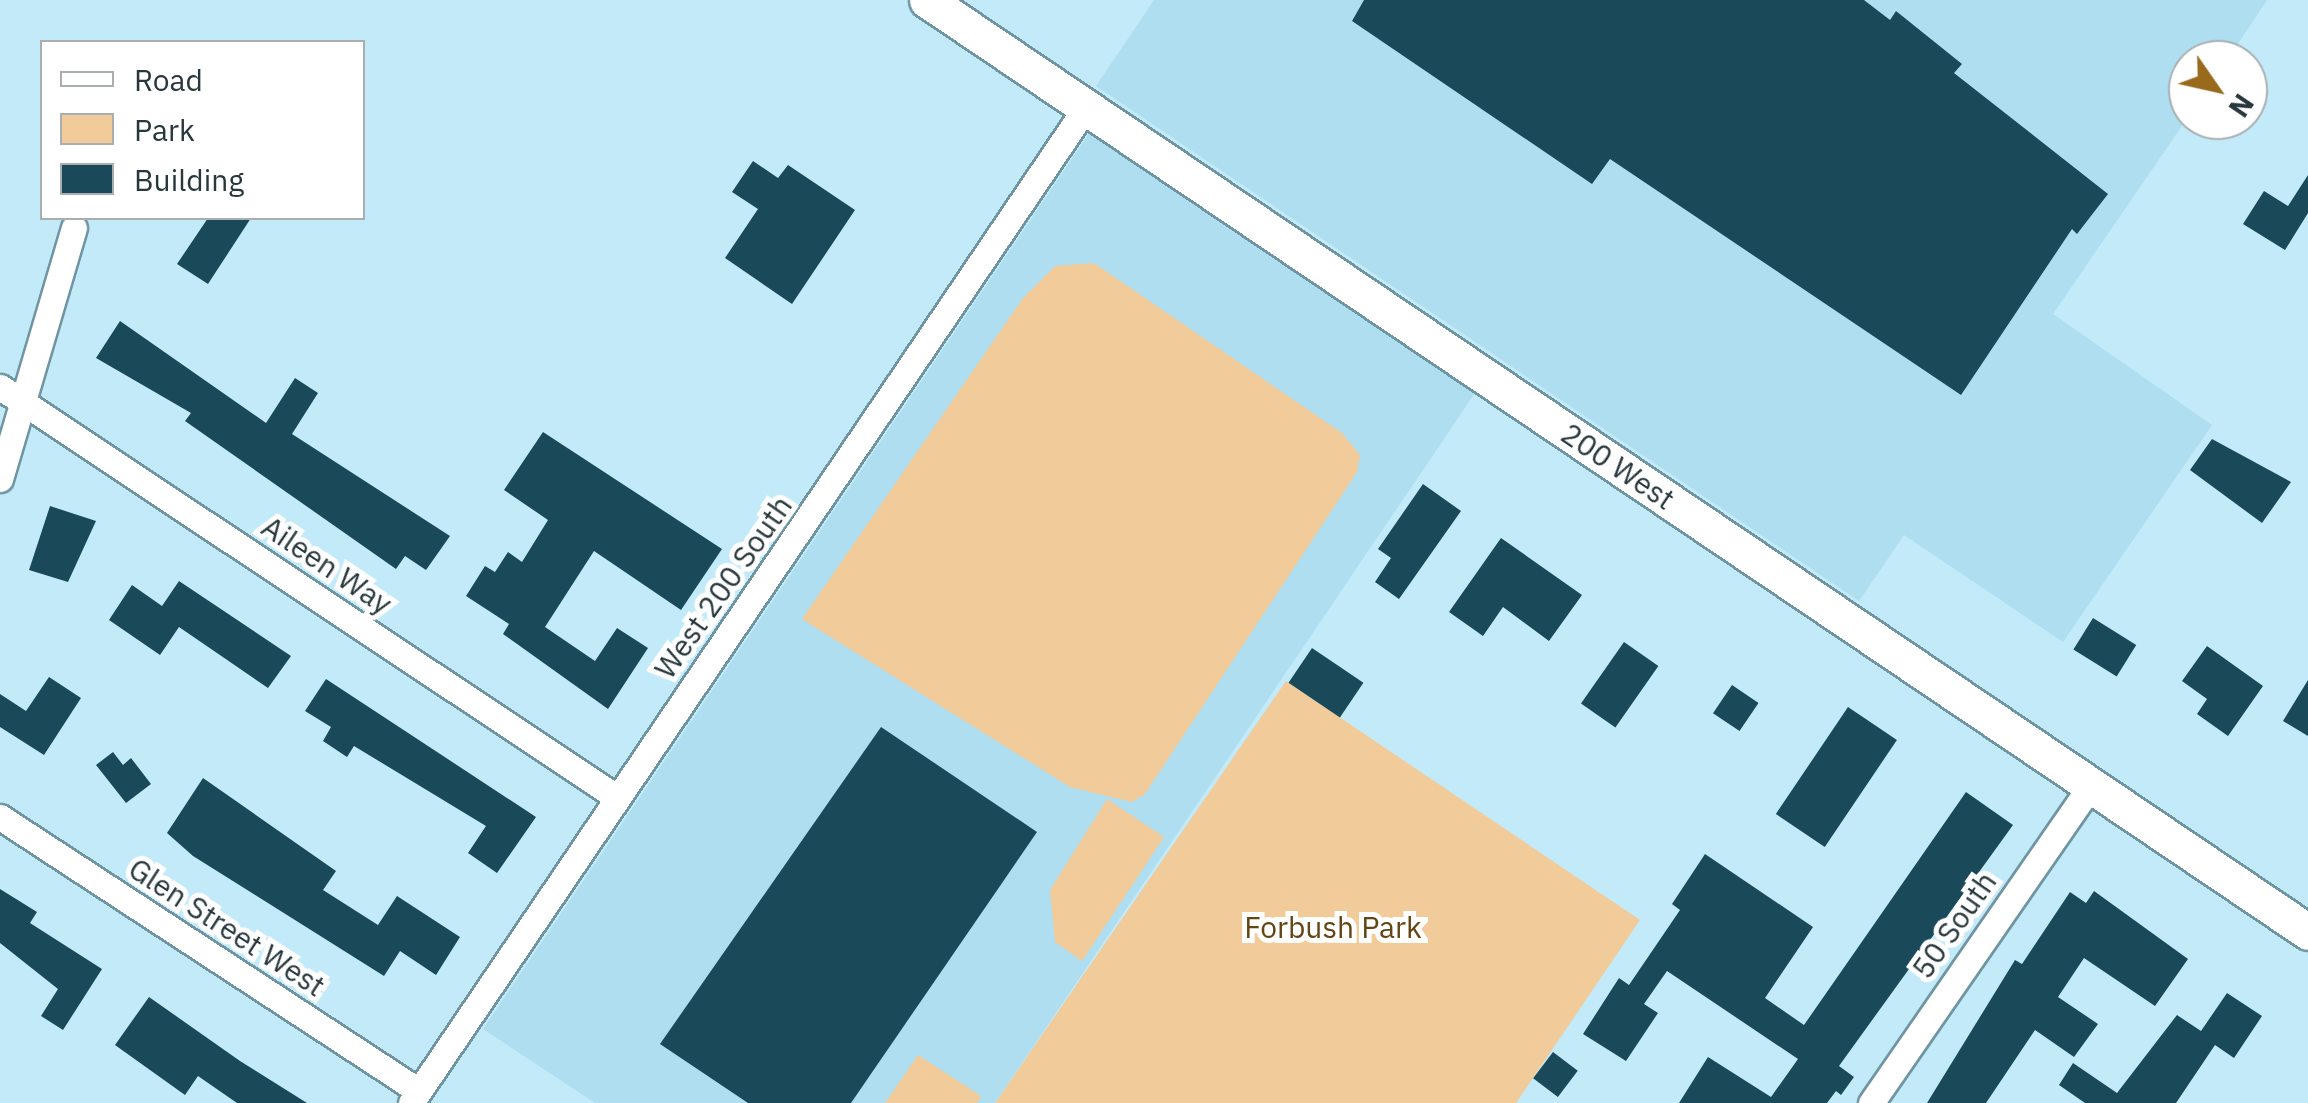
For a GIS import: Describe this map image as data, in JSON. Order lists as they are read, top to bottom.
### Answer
{
  "streets": {
    "main road": ["200 West"],
    "street": [
      "Aileen Way",
      "West 200 South",
      "50 South",
      "Glen Street West"
    ]
  },
  "crossings": [
    ["200 West", "West 200 South"],
    ["200 West", "50 South"],
    ["Aileen Way", "West 200 South"],
    ["West 200 South", "Glen Street West"]
  ],
  "parks": ["Forbush Park"],
  "legend": ["Road", "Park", "Building"],
  "north": "bottom right"
}
